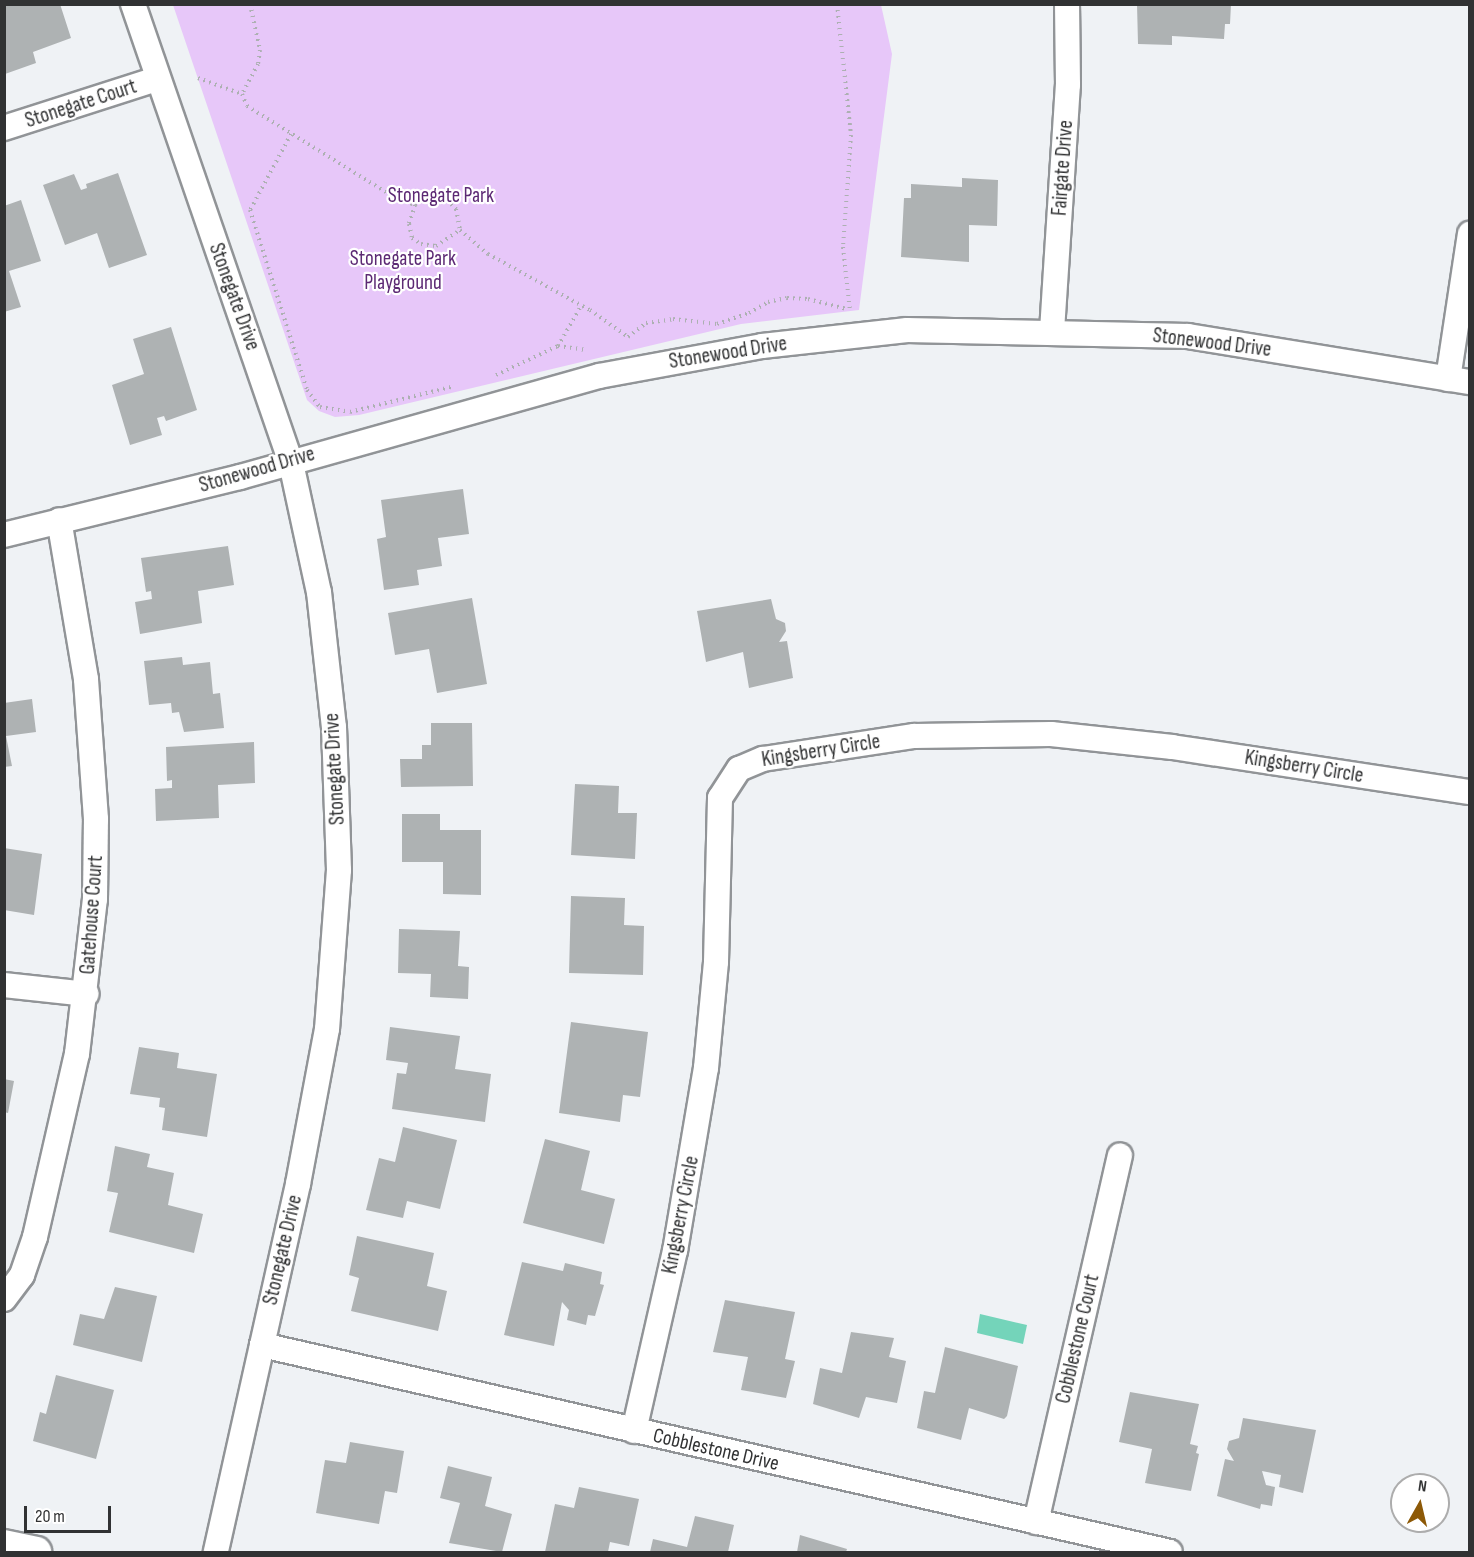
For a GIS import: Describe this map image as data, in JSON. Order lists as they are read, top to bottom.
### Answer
{
  "streets": {
    "street": [
      "Stonegate Court",
      "Fairgate Drive",
      "Stonegate Drive",
      "Stonewood Drive",
      "Kingsberry Circle",
      "Gatehouse Court",
      "Cobblestone Court",
      "Cobblestone Drive"
    ]
  },
  "crossings": [
    ["Stonegate Court", "Stonegate Drive"],
    ["Fairgate Drive", "Stonewood Drive"],
    ["Stonegate Drive", "Stonewood Drive"],
    ["Stonegate Drive", "Cobblestone Drive"],
    ["Stonewood Drive", "Gatehouse Court"],
    ["Kingsberry Circle", "Cobblestone Drive"],
    ["Cobblestone Court", "Cobblestone Drive"]
  ],
  "parks": ["Stonegate Park", "Stonegate Park Playground"],
  "scale_bar": "20 m",
  "north": "top"
}
